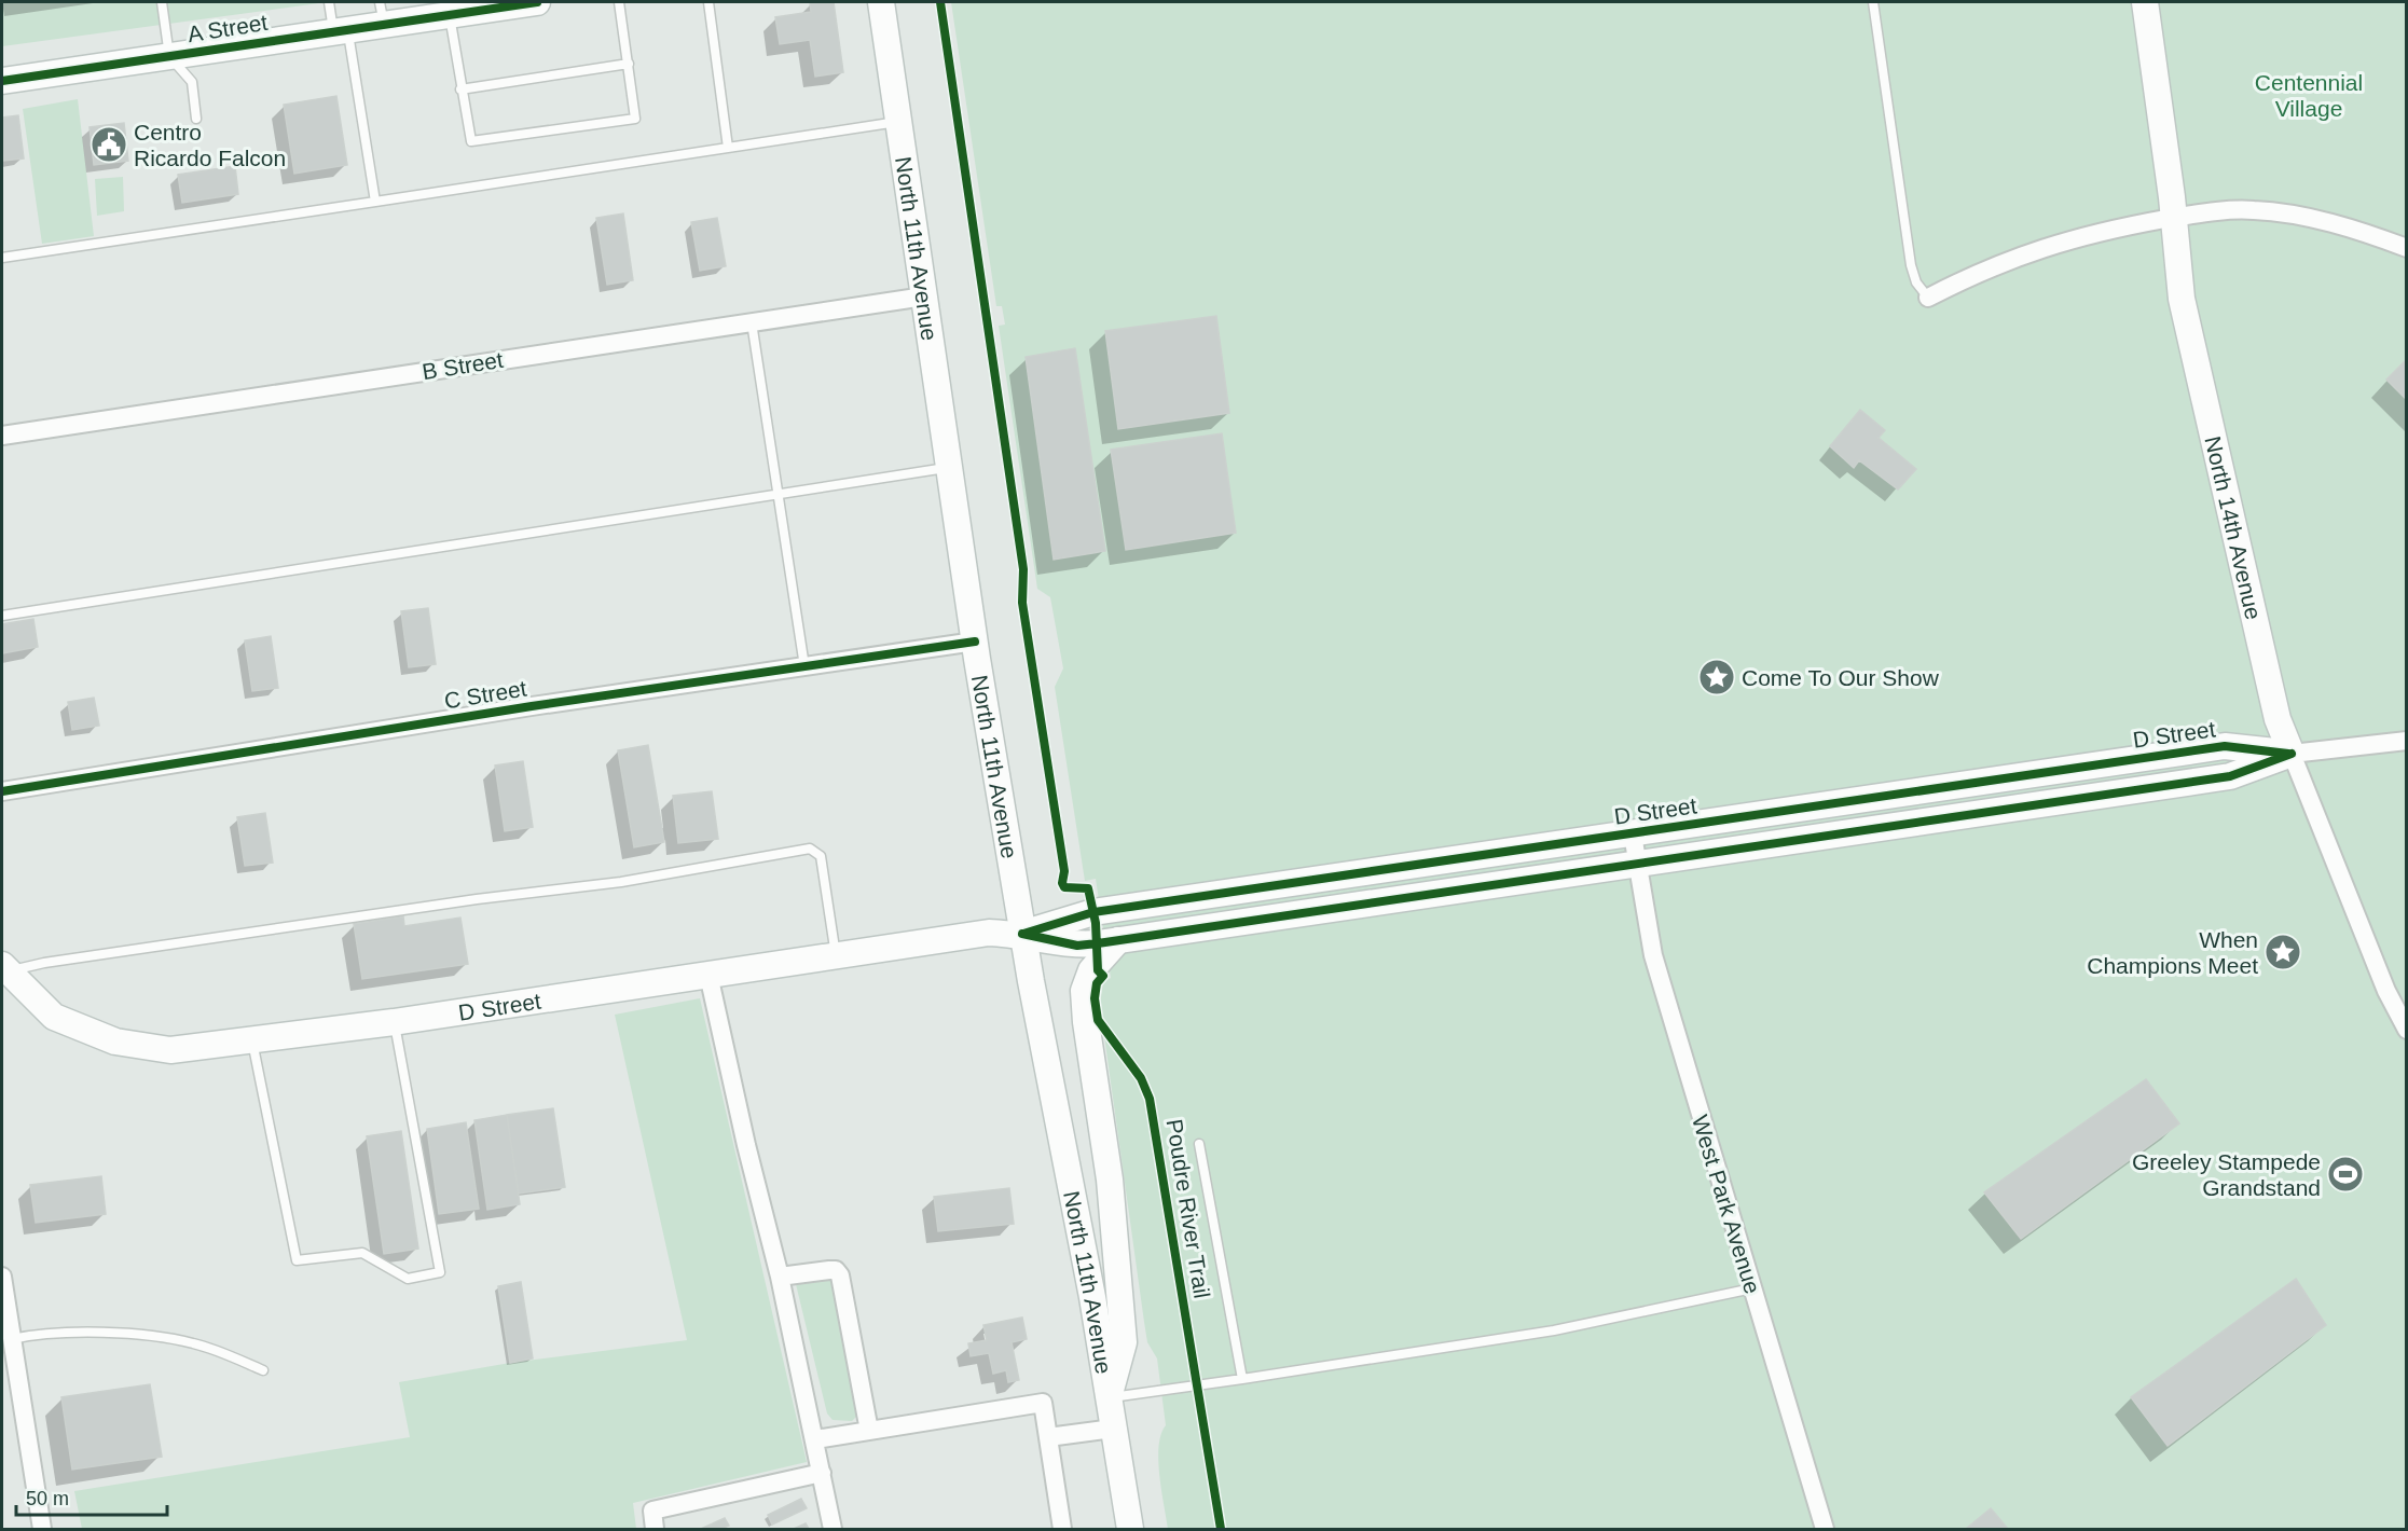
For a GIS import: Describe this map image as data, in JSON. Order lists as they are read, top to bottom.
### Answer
{
  "streets": {
    "street": [
      "A Street",
      "North 11th Avenue",
      "B Street",
      "North 14th Avenue",
      "C Street",
      "D Street",
      "West Park Avenue"
    ],
    "cycle path": ["Poudre River Trail"]
  },
  "crossings": [
    ["North 11th Avenue", "B Street"],
    ["North 11th Avenue", "C Street"],
    ["North 11th Avenue", "D Street"],
    ["North 14th Avenue", "D Street"],
    ["D Street", "West Park Avenue"]
  ],
  "parks": ["Centennial Village"],
  "places": {
    "public building": ["Centro Ricardo Falcon"],
    "place": ["Come To Our Show", "When Champions Meet"],
    "sports": ["Greeley Stampede Grandstand"]
  },
  "scale_bar": "50 m"
}
